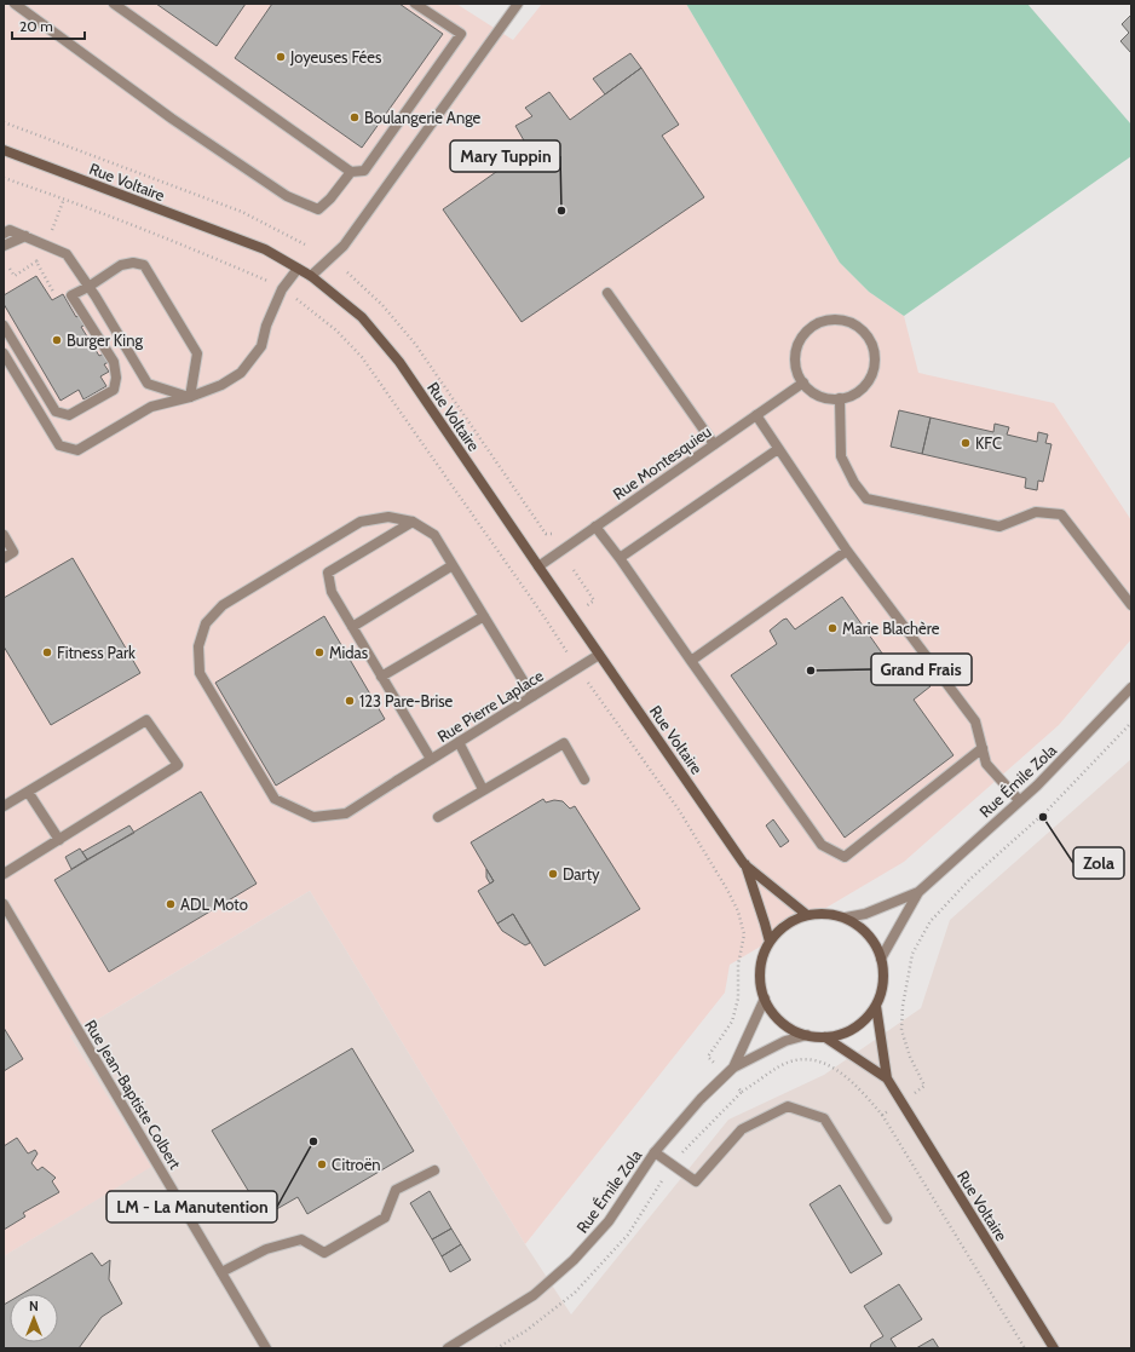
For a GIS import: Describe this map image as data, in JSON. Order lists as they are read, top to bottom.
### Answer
{
  "streets": {
    "street": [
      "Rue Voltaire",
      "Rue Montesquieu",
      "Rue Pierre Laplace",
      "Rue Émile Zola",
      "Rue Jean-Baptiste Colbert"
    ]
  },
  "crossings": [
    ["Rue Voltaire", "Rue Montesquieu"],
    ["Rue Voltaire", "Rue Pierre Laplace"],
    ["Rue Voltaire", "Rue Émile Zola"]
  ],
  "places": [
    "Joyeuses Fées",
    "Boulangerie Ange",
    "Mary Tuppin",
    "Burger King",
    "KFC",
    "Marie Blachère",
    "Fitness Park",
    "Midas",
    "Grand Frais",
    "123 Pare-Brise",
    "Zola",
    "Darty",
    "ADL Moto",
    "LM - La Manutention",
    "Citroën"
  ],
  "scale_bar": "20 m",
  "north": "top"
}
